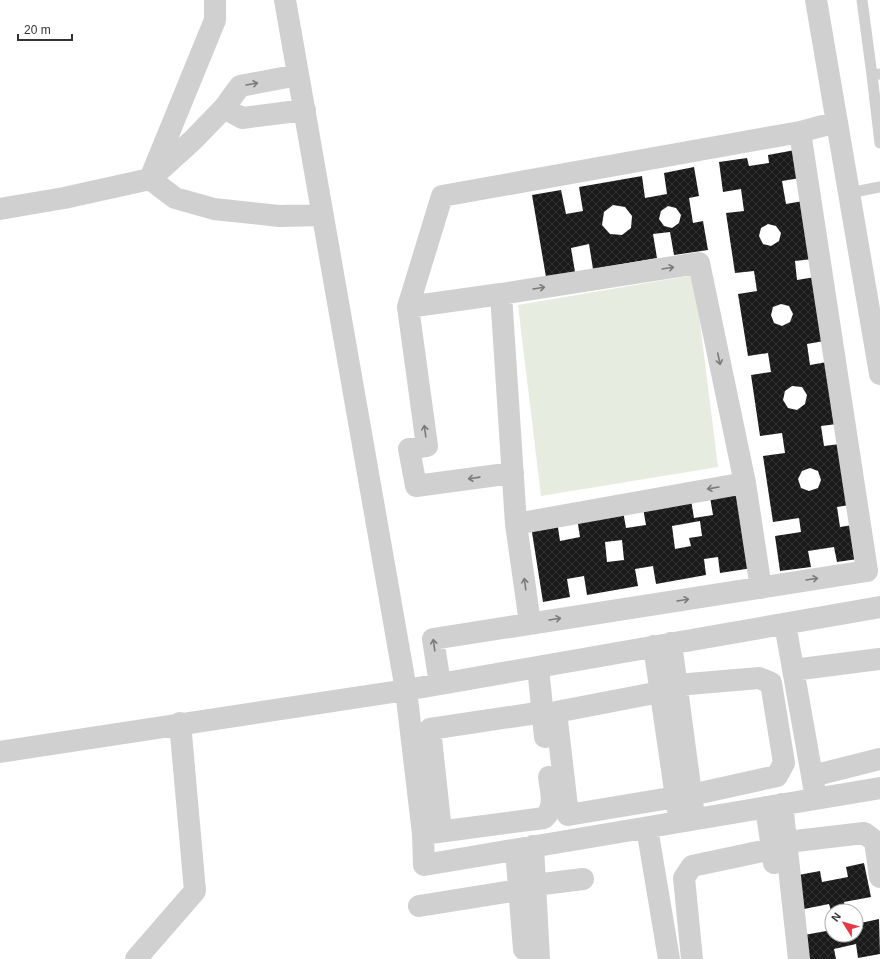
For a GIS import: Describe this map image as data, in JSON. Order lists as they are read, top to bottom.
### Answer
{
  "scale_bar": "20 m",
  "north": "top left"
}
